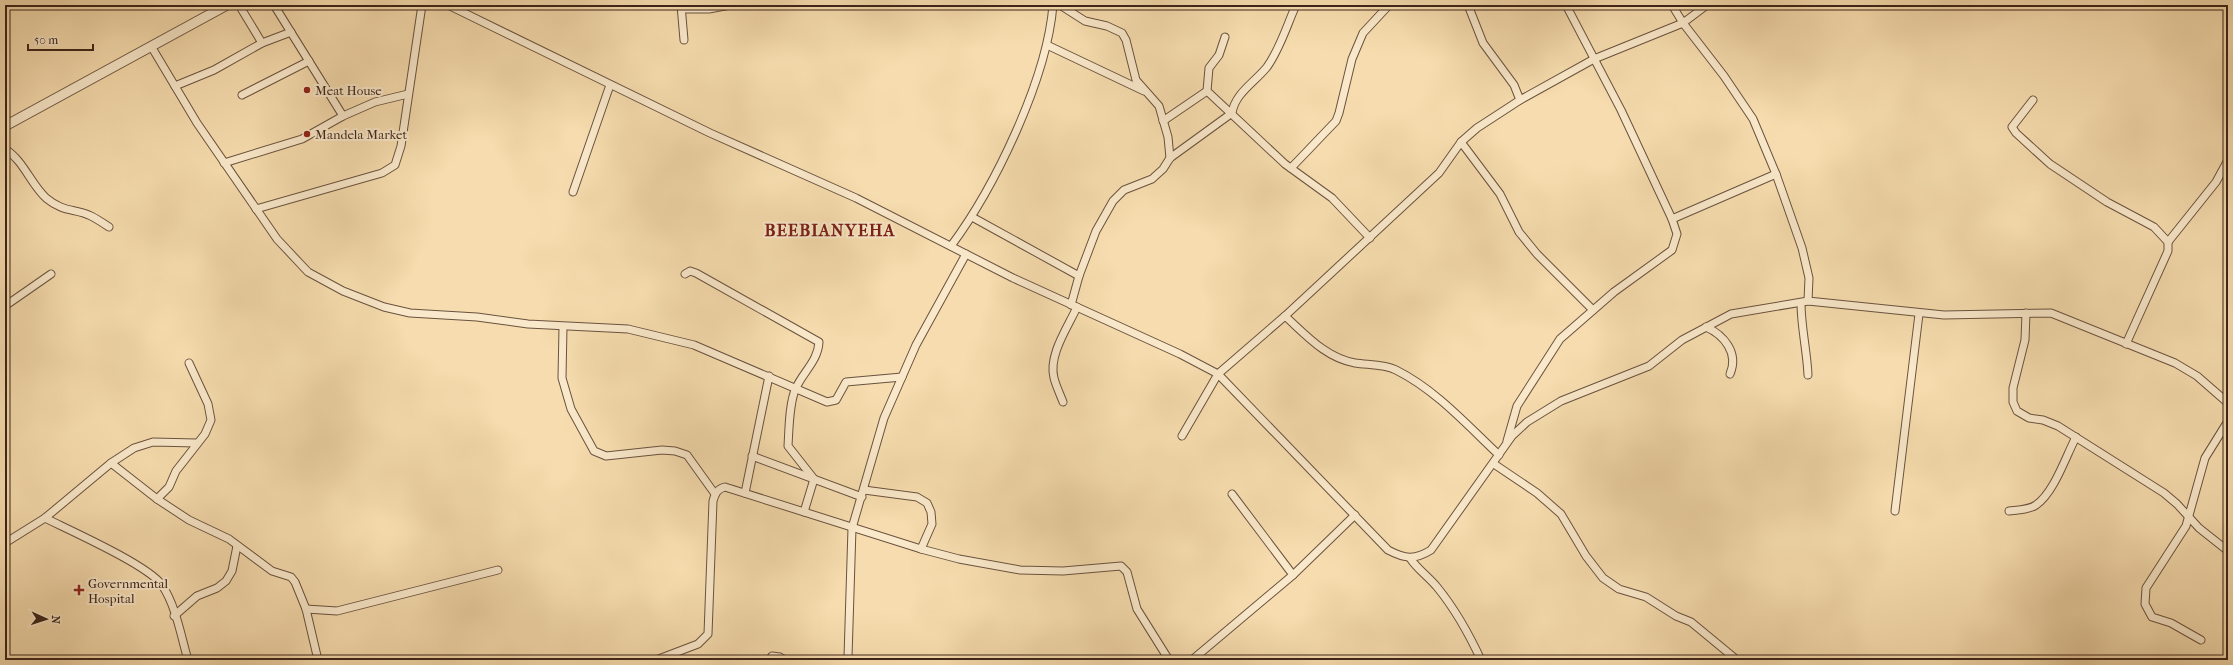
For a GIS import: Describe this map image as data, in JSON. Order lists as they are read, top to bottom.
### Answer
{
  "districts": ["BEEBIANYEHA"],
  "places": {
    "other": ["Meat House", "Mandela Market"],
    "health": ["Governmental Hospital"]
  },
  "scale_bar": "50 m",
  "north": "right"
}
